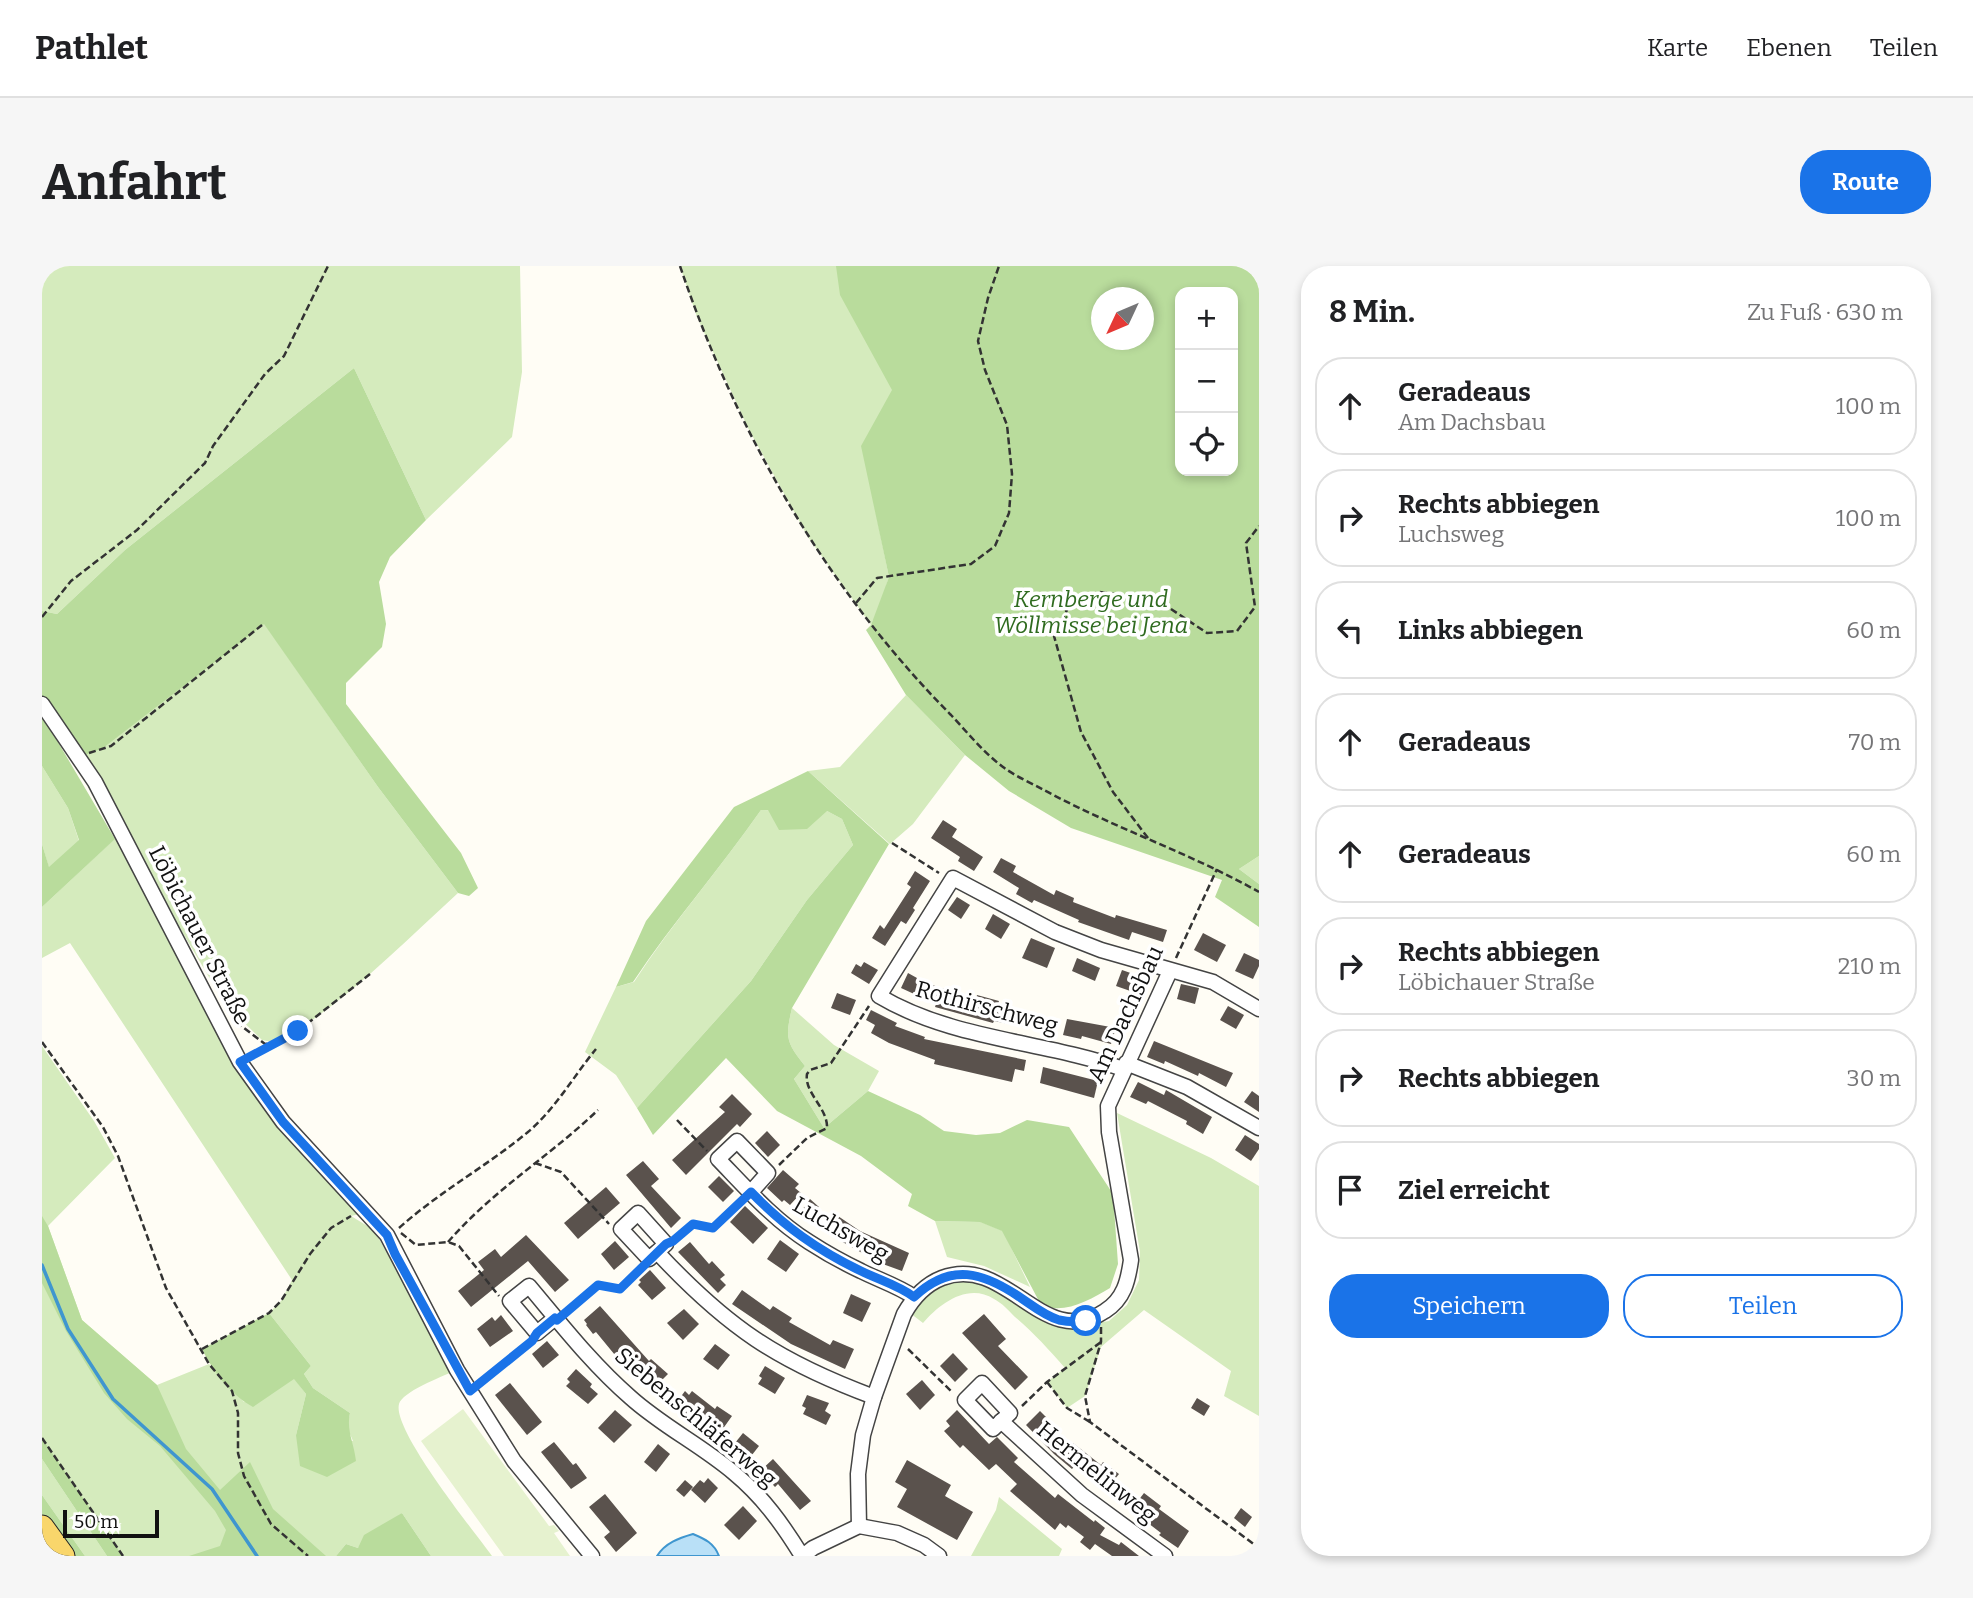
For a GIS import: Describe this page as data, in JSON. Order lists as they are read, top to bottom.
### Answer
{
  "streets": {
    "street": [
      "Löbichauer Straße",
      "Rothirschweg",
      "Am Dachsbau",
      "Luchsweg",
      "Siebenschläferweg",
      "Hermelinweg"
    ]
  },
  "crossings": [
    ["Rothirschweg", "Am Dachsbau"],
    ["Am Dachsbau", "Luchsweg"]
  ],
  "parks": ["Kernberge und Wöllmisse bei Jena"],
  "scale_bar": "50 m",
  "north": "bottom left",
  "page": {
    "header": "Pathlet",
    "nav": ["Karte", "Ebenen", "Teilen"],
    "buttons": [
      "Route",
      ["Speichern", "Teilen"]
    ],
    "title": "Anfahrt",
    "heading": ["8 Min.", "Zu Fuß · 630 m"],
    "map_buttons": ["+", "−"],
    "list": [
      ["Geradeaus", "Am Dachsbau", "100 m"],
      ["Rechts abbiegen", "Luchsweg", "100 m"],
      ["Links abbiegen", "60 m"],
      ["Geradeaus", "70 m"],
      ["Geradeaus", "60 m"],
      ["Rechts abbiegen", "Löbichauer Straße", "210 m"],
      ["Rechts abbiegen", "30 m"],
      "Ziel erreicht"
    ],
    "scale": "50 m"
  }
}
